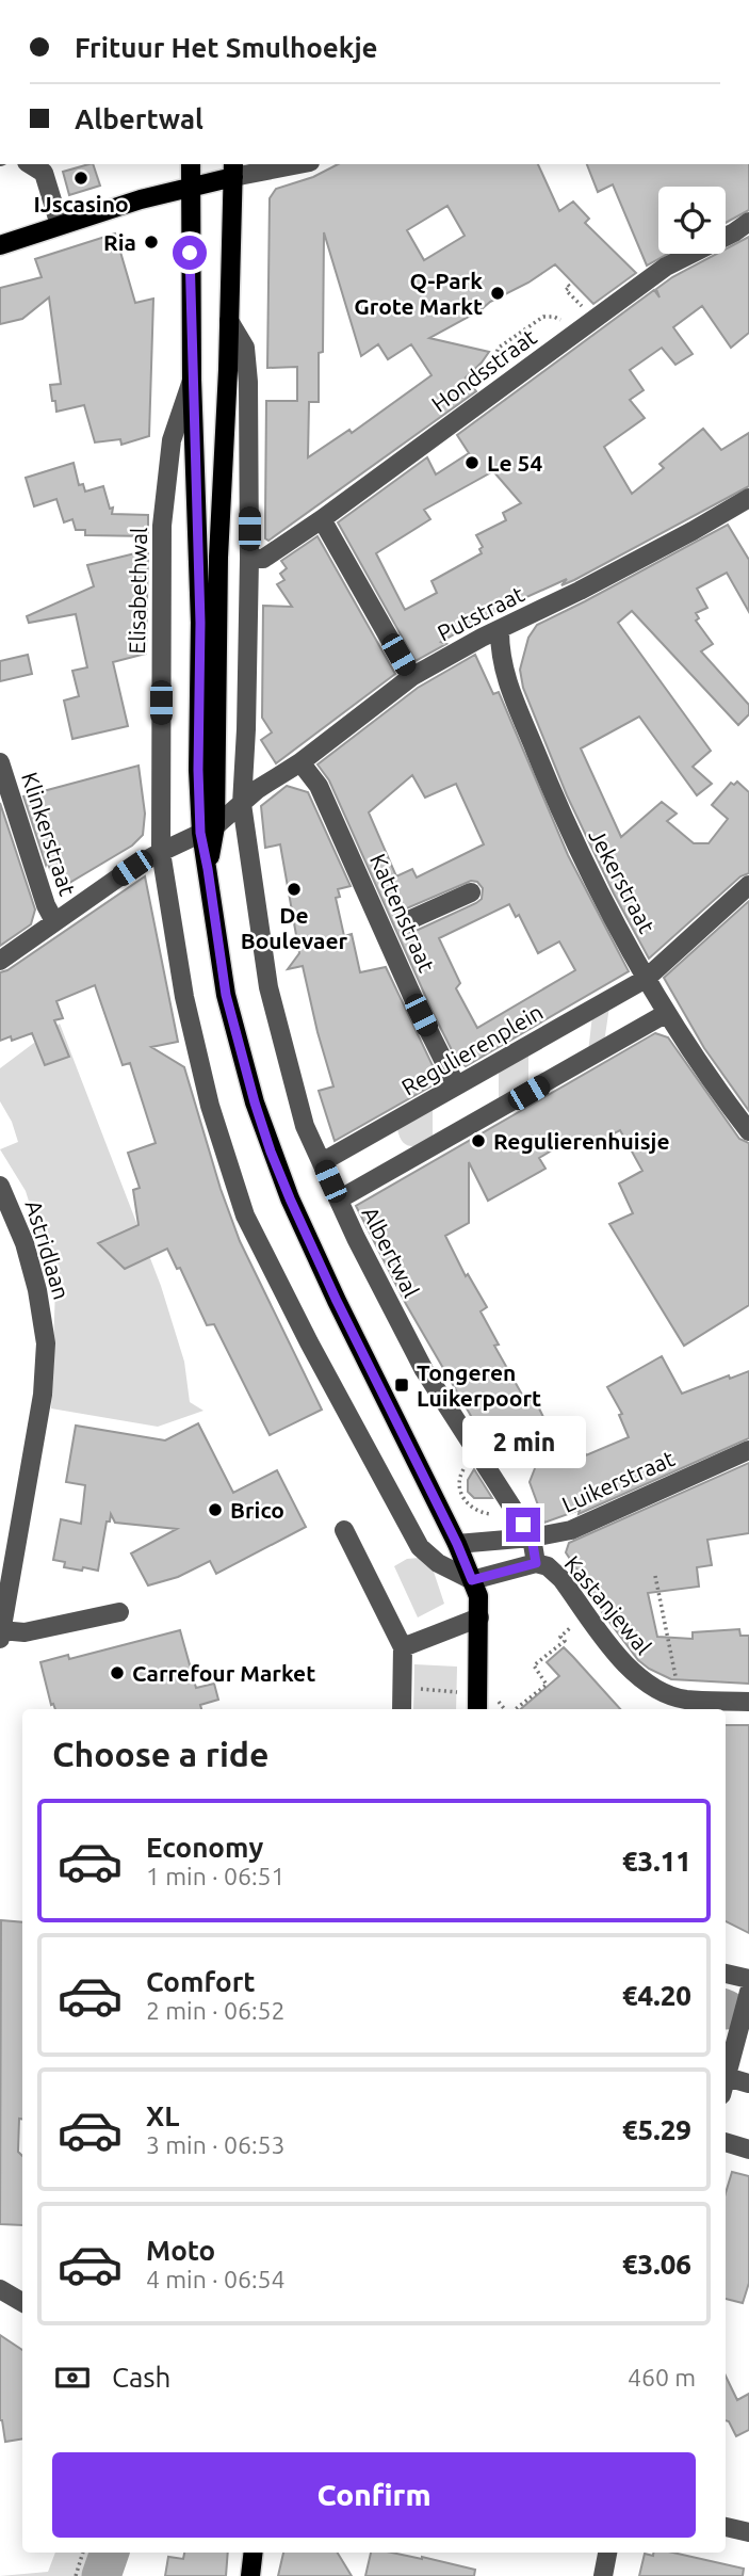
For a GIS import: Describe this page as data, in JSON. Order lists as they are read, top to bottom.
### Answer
{
  "streets": {
    "main road": ["Elisabethwal"],
    "street": [
      "Hondsstraat",
      "Putstraat",
      "Klinkerstraat",
      "Jekerstraat",
      "Kattenstraat",
      "Regulierenplein",
      "Astridlaan",
      "Albertwal",
      "Luikerstraat",
      "Kastanjewal"
    ]
  },
  "crossings": [
    ["Elisabethwal", "Putstraat"],
    ["Putstraat", "Klinkerstraat"],
    ["Putstraat", "Jekerstraat"],
    ["Putstraat", "Kattenstraat"],
    ["Putstraat", "Albertwal"],
    ["Jekerstraat", "Regulierenplein"],
    ["Kattenstraat", "Regulierenplein"],
    ["Regulierenplein", "Albertwal"],
    ["Albertwal", "Luikerstraat"],
    ["Albertwal", "Kastanjewal"]
  ],
  "places": {
    "other": [
      "IJscasino",
      "Ria",
      "Q-Park Grote Markt",
      "Le 54",
      "De Boulevaer",
      "Regulierenhuisje",
      "Brico",
      "Carrefour Market"
    ],
    "transit": ["Tongeren Luikerpoort"]
  },
  "page": {
    "banner": ["Frituur Het Smulhoekje", "Albertwal"],
    "bubble": "2 min",
    "heading": "Choose a ride",
    "list": [
      {
        "name": "Economy",
        "note": "1 min · 06:51",
        "value": "€3.11"
      },
      {
        "name": "Comfort",
        "note": "2 min · 06:52",
        "value": "€4.20"
      },
      {
        "name": "XL",
        "note": "3 min · 06:53",
        "value": "€5.29"
      },
      {
        "name": "Moto",
        "note": "4 min · 06:54",
        "value": "€3.06"
      }
    ],
    "pay": ["Cash", "460 m"],
    "buttons": "Confirm"
  }
}
